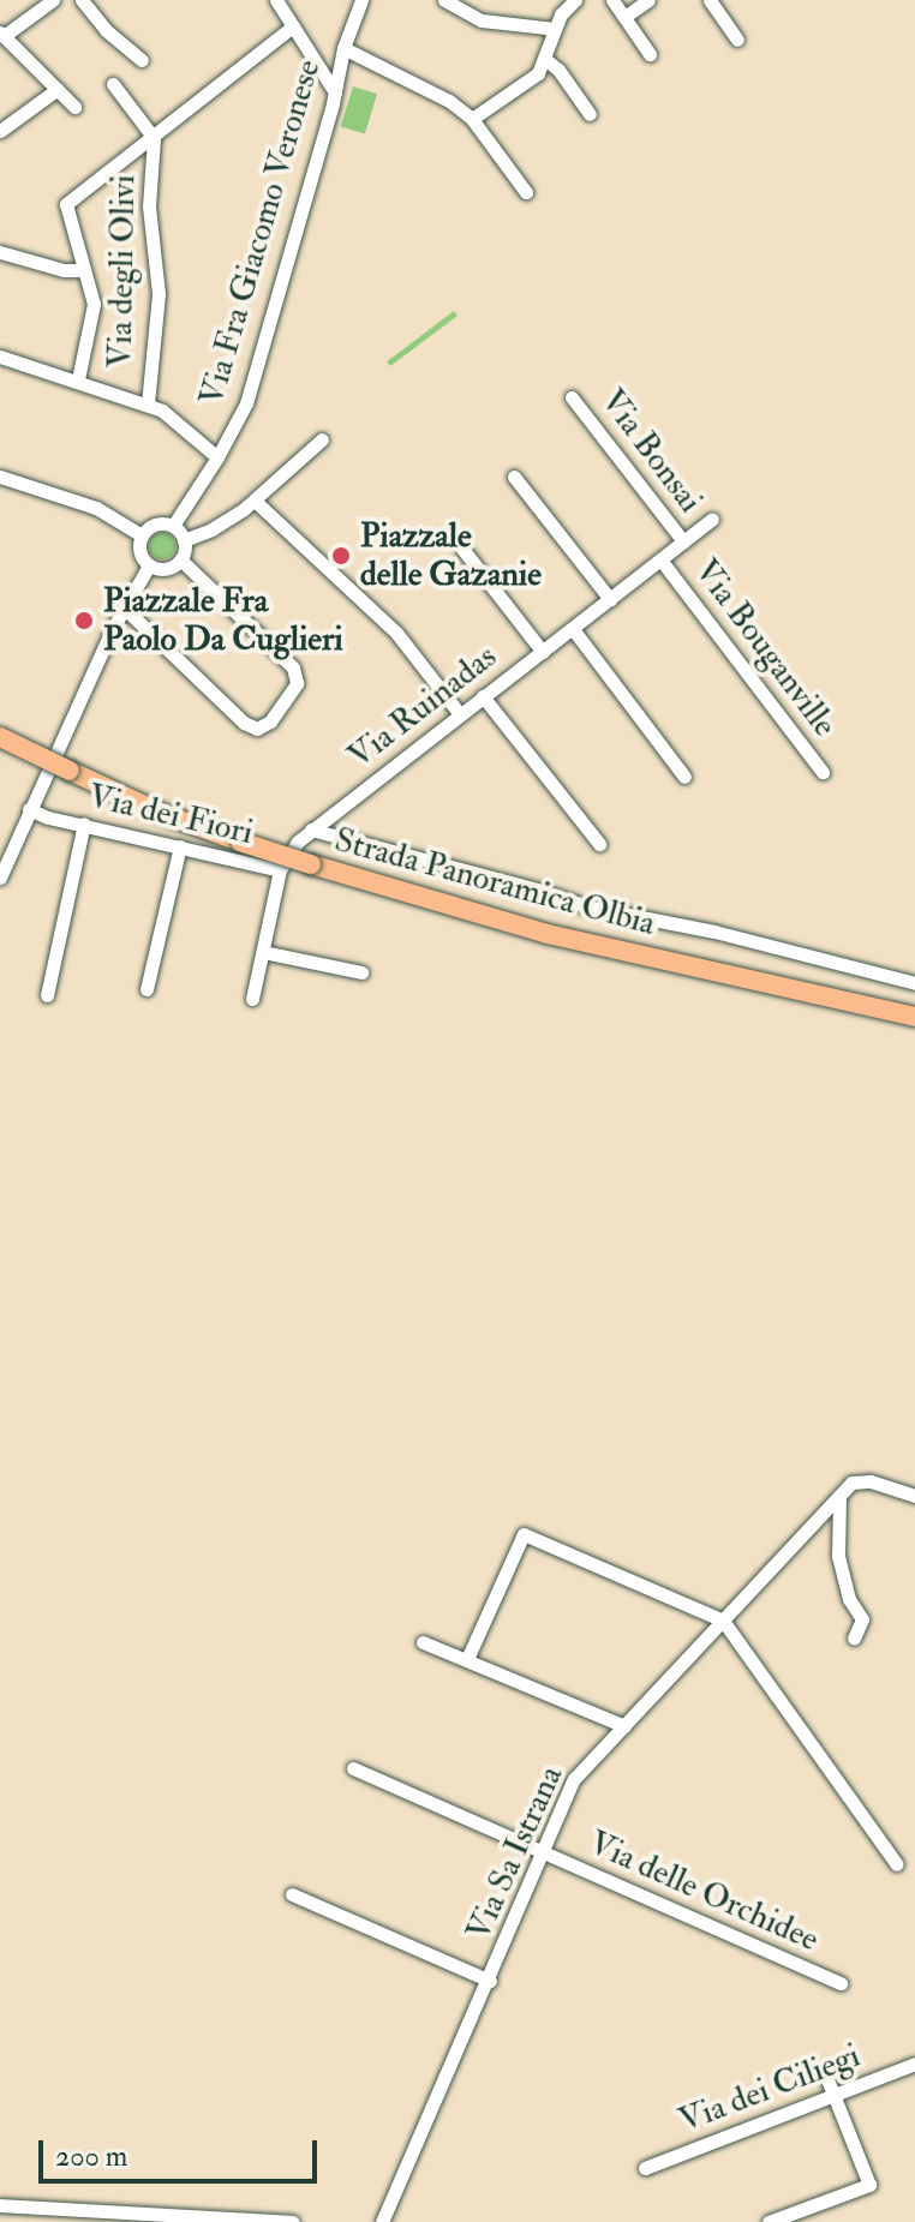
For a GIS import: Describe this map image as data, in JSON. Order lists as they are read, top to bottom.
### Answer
{
  "streets": {
    "highway": ["Strada Panoramica Olbia"],
    "street": [
      "Via Fra Giacomo Veronese",
      "Via degli Olivi",
      "Via Bonsai",
      "Via Bouganville",
      "Via Ruinadas",
      "Via dei Fiori",
      "Via Sa Istrana",
      "Via delle Orchidee",
      "Via dei Ciliegi"
    ]
  },
  "crossings": [
    ["Via Bonsai", "Via Ruinadas"],
    ["Via Bouganville", "Via Ruinadas"],
    ["Via Ruinadas", "Via dei Fiori"],
    ["Via Sa Istrana", "Via delle Orchidee"]
  ],
  "places": ["Piazzale delle Gazanie", "Piazzale Fra Paolo Da Cuglieri"],
  "scale_bar": "200 m"
}
